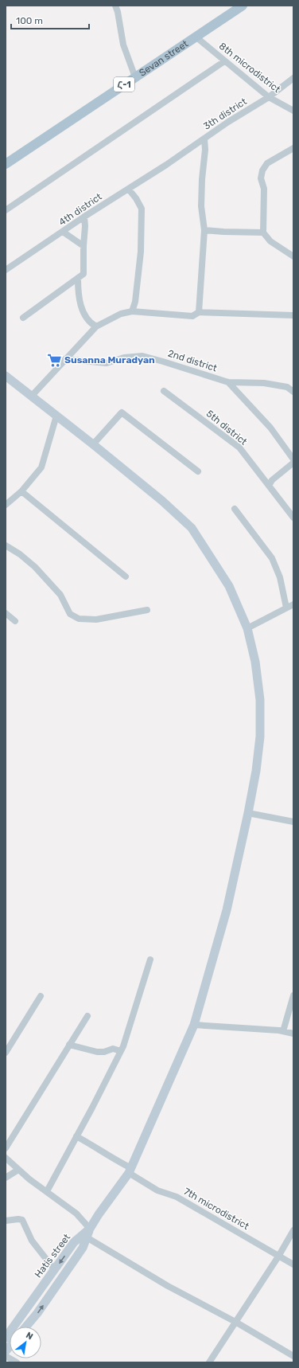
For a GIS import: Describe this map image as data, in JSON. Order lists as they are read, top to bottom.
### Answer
{
  "streets": {
    "main road": ["Sevan street", "Հ-1", "Hatis street"],
    "street": [
      "8th microdistrict",
      "3th district",
      "4th district",
      "2nd district",
      "5th district",
      "7th microdistrict"
    ]
  },
  "crossings": [
    ["Sevan street", "8th microdistrict"],
    ["8th microdistrict", "3th district"],
    ["3th district", "4th district"],
    ["7th microdistrict", "Hatis street"]
  ],
  "places": {
    "supermarket": ["Susanna Muradyan"]
  },
  "scale_bar": "100 m",
  "north": "top right"
}
